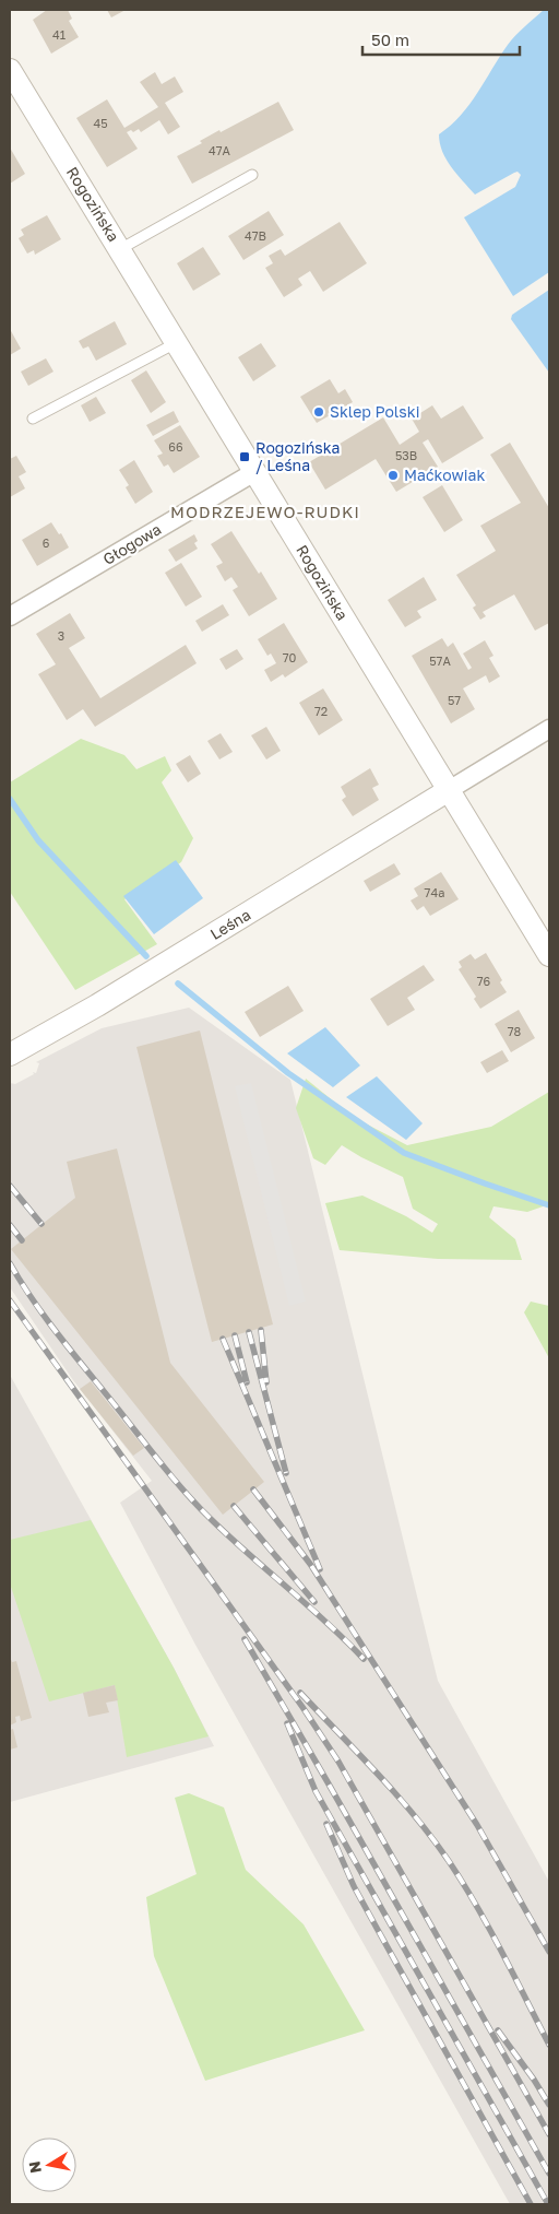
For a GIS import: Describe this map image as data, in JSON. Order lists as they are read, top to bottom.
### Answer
{
  "streets": {
    "street": ["Rogozińska", "Głogowa", "Leśna"]
  },
  "crossings": [
    ["Rogozińska", "Głogowa"],
    ["Rogozińska", "Leśna"]
  ],
  "districts": ["MODRZEJEWO-RUDKI"],
  "places": {
    "other": ["Sklep Polski", "Maćkowiak"],
    "transit": ["Rogozińska / Leśna"]
  },
  "house_numbers": [
    "41",
    "45",
    "47A",
    "47B",
    "66",
    "53B",
    "6",
    "3",
    "70",
    "57A",
    "57",
    "72",
    "74a",
    "76",
    "78"
  ],
  "scale_bar": "50 m",
  "north": "left"
}
